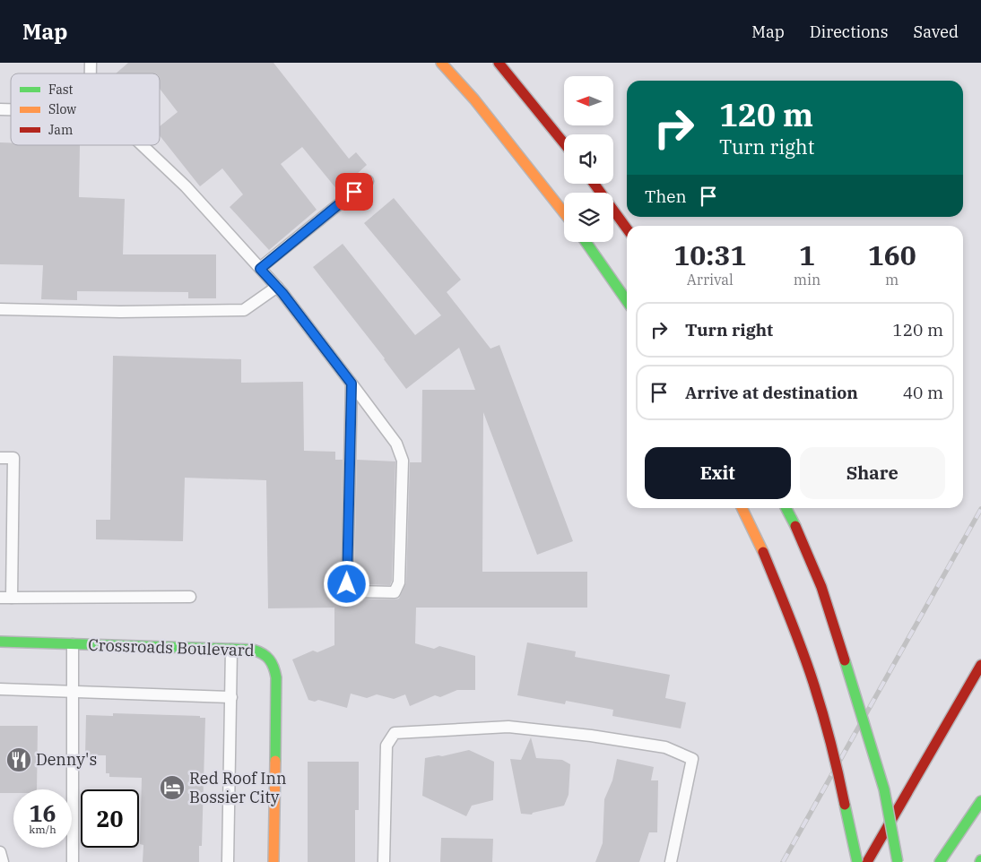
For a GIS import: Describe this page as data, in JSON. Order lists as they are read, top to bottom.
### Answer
{
  "streets": {
    "main road": ["Crossroads Boulevard"]
  },
  "places": {
    "restaurant": ["Denny's"],
    "hotel": ["Red Roof Inn Bossier City"]
  },
  "legend": ["Fast", "Slow", "Jam"],
  "north": "left",
  "page": {
    "header": "Map",
    "nav": ["Map", "Directions", "Saved"],
    "turn": ["120 m", "Turn right"],
    "then": "Then",
    "eta": [
      "10:31",
      "Arrival",
      "1",
      "min",
      "160",
      "m"
    ],
    "list": [
      {
        "name": "Turn right",
        "value": "120 m"
      },
      {
        "name": "Arrive at destination",
        "value": "40 m"
      }
    ],
    "buttons": ["Exit", "Share"],
    "speed": "16 km/h",
    "limit": "20"
  }
}
